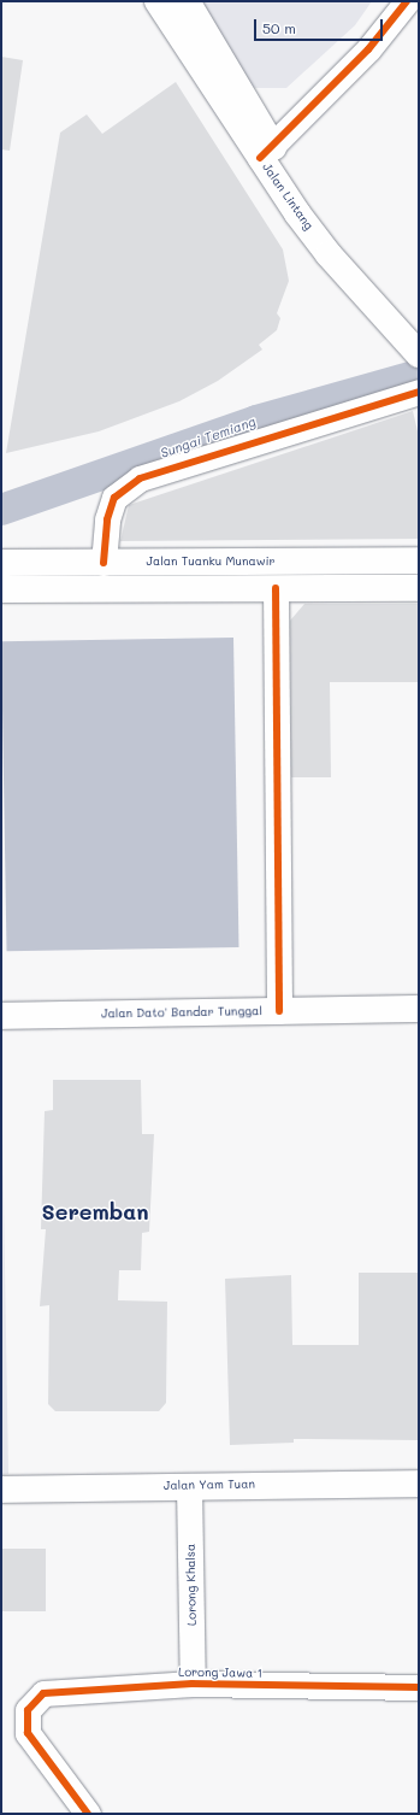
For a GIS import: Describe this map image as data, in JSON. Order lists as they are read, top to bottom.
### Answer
{
  "streets": {
    "main road": [
      "Jalan Lintang",
      "Jalan Tuanku Munawir",
      "Jalan Dato' Bandar Tunggal",
      "Jalan Yam Tuan"
    ],
    "street": ["Lorong Khalsa", "Lorong Jawa 1"]
  },
  "crossings": [
    ["Jalan Yam Tuan", "Lorong Khalsa"],
    ["Lorong Khalsa", "Lorong Jawa 1"]
  ],
  "districts": ["Seremban"],
  "water": ["Sungai Temiang"],
  "scale_bar": "50 m"
}
